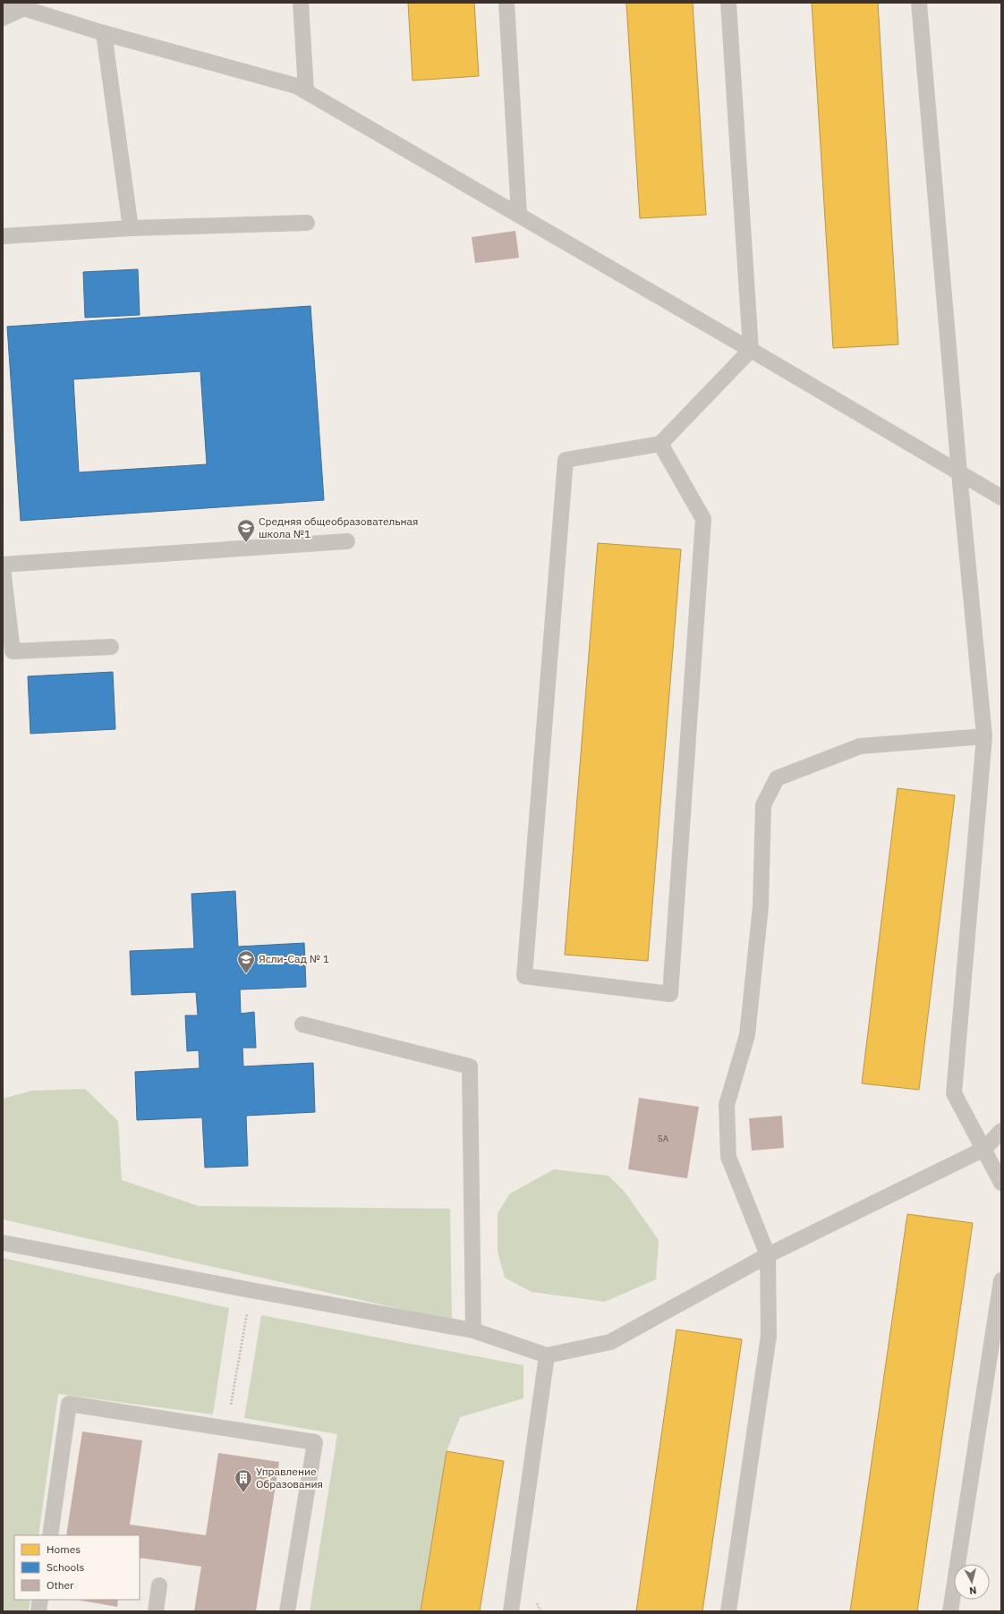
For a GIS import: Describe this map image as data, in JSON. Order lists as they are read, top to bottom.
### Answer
{
  "places": {
    "school or university": ["Средняя общеобразовательная школа №1", "Ясли-Сад № 1"],
    "building": ["Управление Образования"]
  },
  "house_numbers": ["5А"],
  "legend": ["Homes", "Schools", "Other"],
  "north": "bottom"
}
